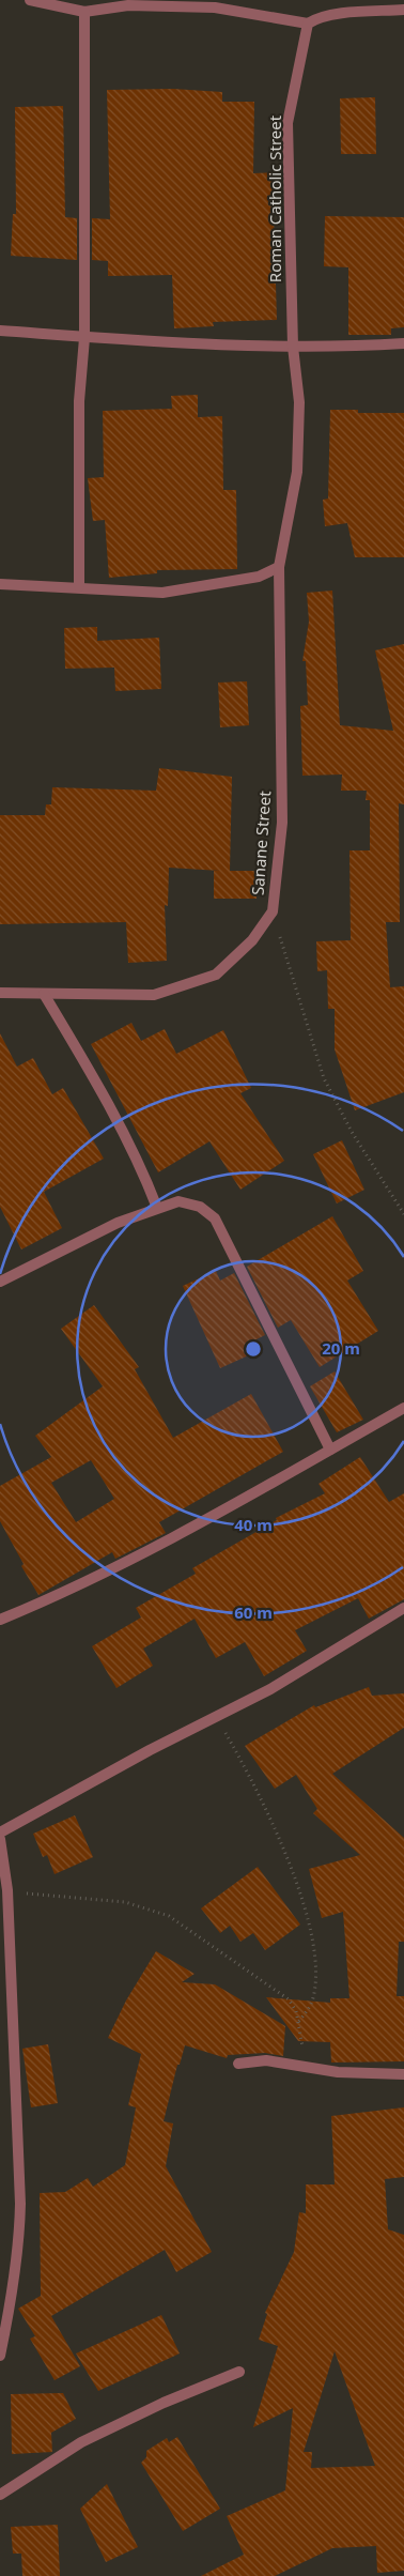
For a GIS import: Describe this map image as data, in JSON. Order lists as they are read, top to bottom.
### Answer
{
  "streets": {
    "street": ["Roman Catholic Street", "Sanane Street"]
  },
  "crossings": [
    ["Roman Catholic Street", "Sanane Street"]
  ],
  "rings": ["20 m", "40 m", "60 m"]
}
